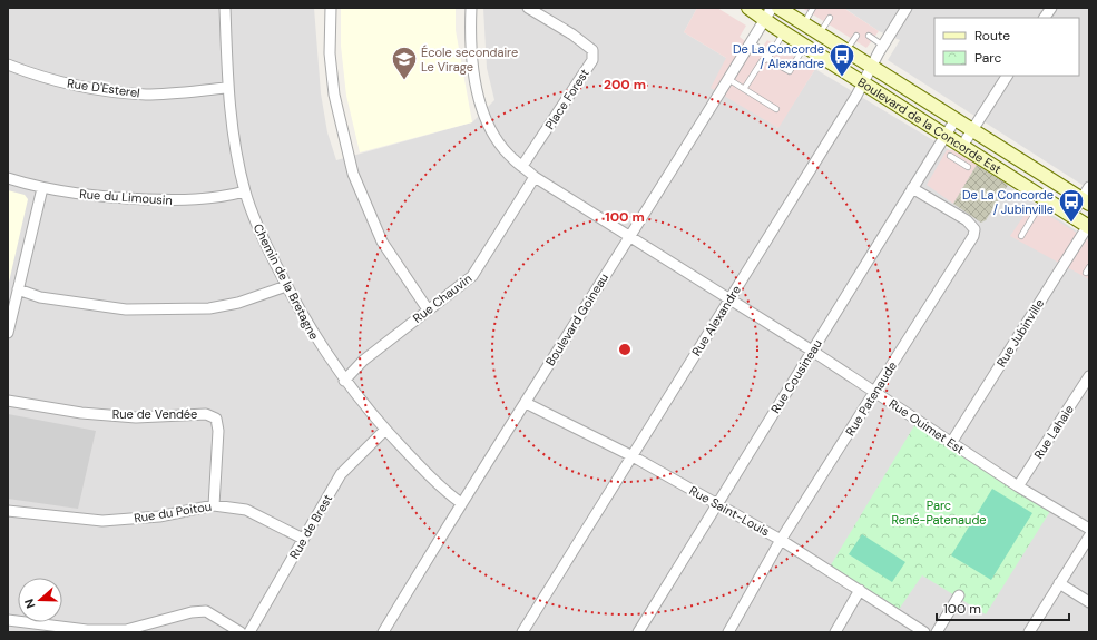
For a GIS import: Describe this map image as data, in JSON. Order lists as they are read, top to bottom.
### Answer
{
  "streets": {
    "street": [
      "Rue D'Esterel",
      "Place Forest",
      "Boulevard de la Concorde Est",
      "Rue du Limousin",
      "Chemin de la Bretagne",
      "Rue Chauvin",
      "Boulevard Goineau",
      "Rue Alexandre",
      "Rue Jubinville",
      "Rue Cousineau",
      "Rue Patenaude",
      "Rue de Vendée",
      "Rue Ouimet Est",
      "Rue Lahaie",
      "Rue Saint-Louis",
      "Rue du Poitou",
      "Rue de Brest"
    ]
  },
  "crossings": [
    ["Rue D'Esterel", "Chemin de la Bretagne"],
    ["Place Forest", "Rue Ouimet Est"],
    ["Boulevard de la Concorde Est", "Boulevard Goineau"],
    ["Boulevard de la Concorde Est", "Rue Alexandre"],
    ["Boulevard de la Concorde Est", "Rue Jubinville"],
    ["Boulevard de la Concorde Est", "Rue Cousineau"],
    ["Rue du Limousin", "Chemin de la Bretagne"],
    ["Chemin de la Bretagne", "Rue Chauvin"],
    ["Chemin de la Bretagne", "Boulevard Goineau"],
    ["Chemin de la Bretagne", "Rue de Brest"],
    ["Rue Chauvin", "Rue Ouimet Est"],
    ["Boulevard Goineau", "Rue Ouimet Est"],
    ["Boulevard Goineau", "Rue Saint-Louis"],
    ["Rue Alexandre", "Rue Ouimet Est"],
    ["Rue Alexandre", "Rue Saint-Louis"],
    ["Rue Jubinville", "Rue Ouimet Est"],
    ["Rue Cousineau", "Rue Patenaude"],
    ["Rue Cousineau", "Rue Ouimet Est"],
    ["Rue Cousineau", "Rue Saint-Louis"],
    ["Rue Patenaude", "Rue Ouimet Est"],
    ["Rue Patenaude", "Rue Saint-Louis"],
    ["Rue de Vendée", "Rue du Poitou"],
    ["Rue Ouimet Est", "Rue Lahaie"],
    ["Rue du Poitou", "Rue de Brest"]
  ],
  "parks": ["Parc René-Patenaude"],
  "places": {
    "bus stop": ["De La Concorde / Alexandre", "De La Concorde / Jubinville"],
    "school or university": ["École secondaire Le Virage"]
  },
  "legend": ["Route", "Parc"],
  "scale_bar": "100 m",
  "north": "left",
  "rings": ["200 m", "100 m"]
}
